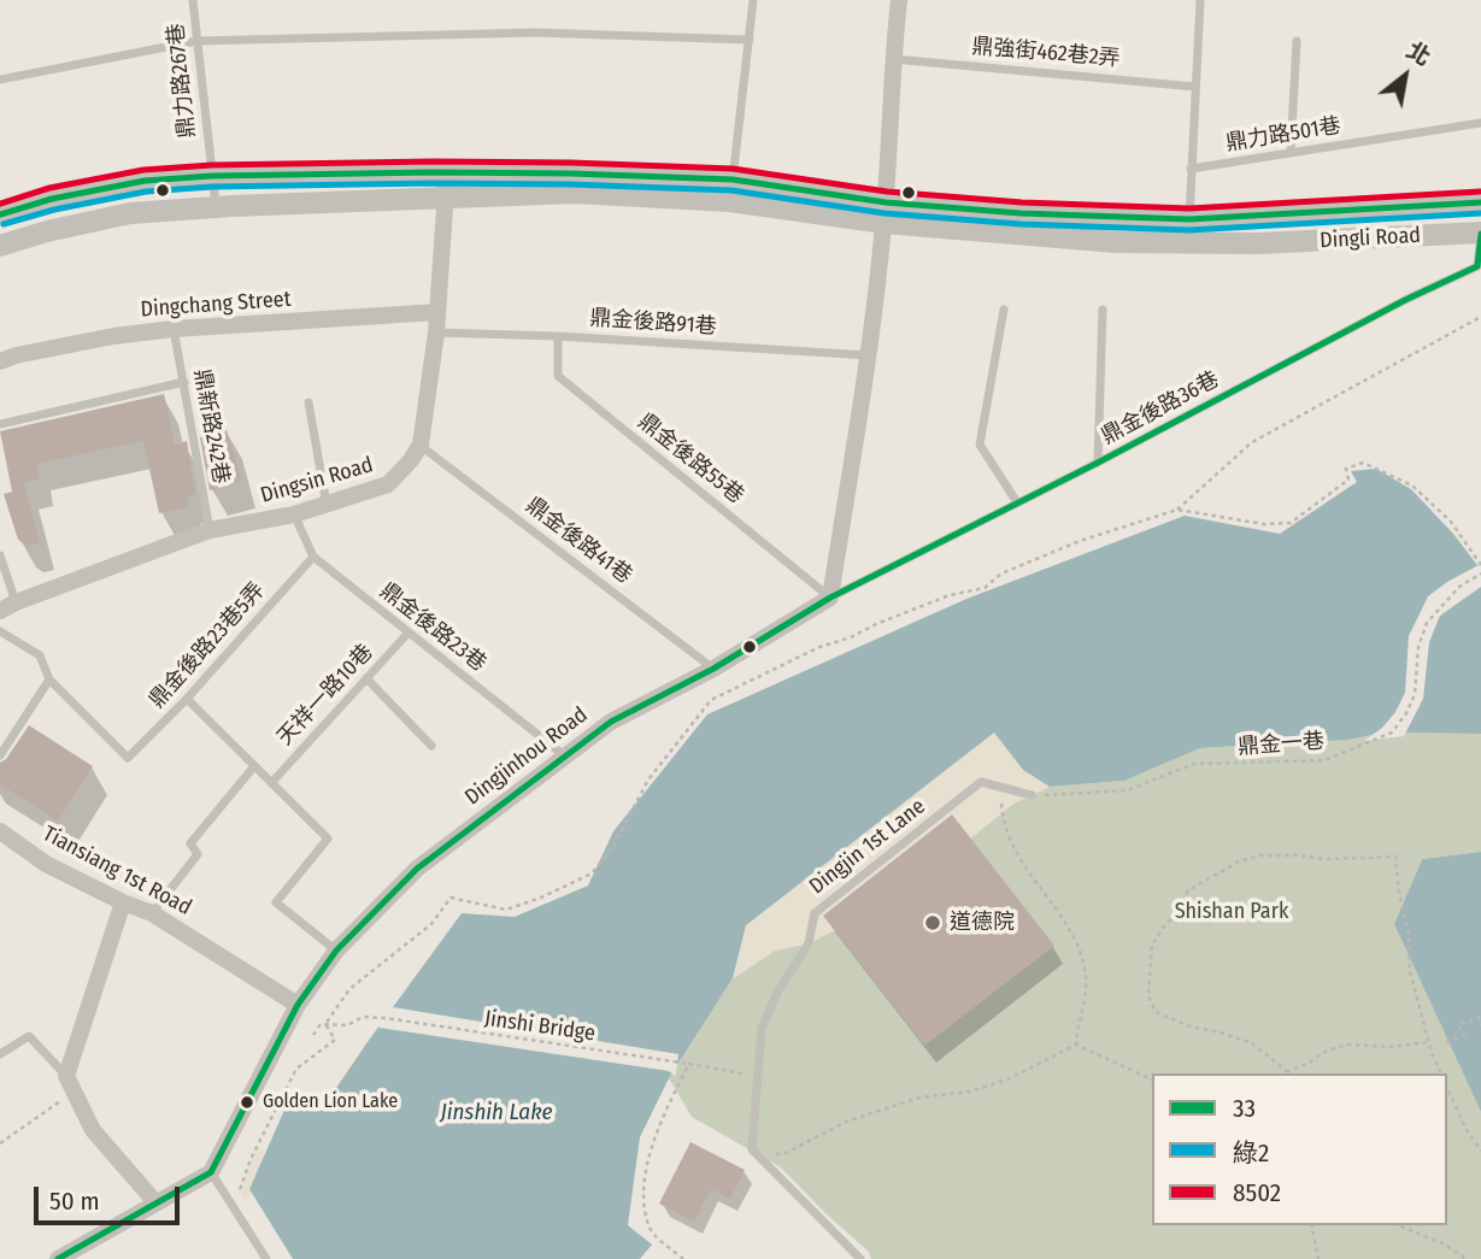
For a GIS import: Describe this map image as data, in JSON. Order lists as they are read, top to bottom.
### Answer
{
  "streets": {
    "street": [
      "Dingli Road",
      "Dingchang Street",
      "Dingsin Road",
      "Dingjinhou Road",
      "Tiansiang 1st Road"
    ],
    "lane": [
      "鼎強街462巷2弄",
      "鼎力路267巷",
      "鼎力路501巷",
      "鼎金後路91巷",
      "鼎金後路36巷",
      "鼎新路242巷",
      "鼎金後路55巷",
      "鼎金後路41巷",
      "鼎金後路23巷",
      "鼎金後路23巷5弄",
      "天祥一路10巷",
      "Dingjin 1st Lane"
    ],
    "path": ["鼎金一巷", "Jinshi Bridge"]
  },
  "crossings": [
    ["鼎力路267巷", "Dingli Road"],
    ["Dingli Road", "鼎金後路36巷"],
    ["Dingchang Street", "鼎新路242巷"],
    ["鼎金後路91巷", "鼎金後路55巷"],
    ["鼎金後路36巷", "鼎金後路55巷"],
    ["鼎金後路36巷", "Dingjinhou Road"],
    ["鼎新路242巷", "Dingsin Road"],
    ["鼎金後路55巷", "Dingjinhou Road"],
    ["Dingsin Road", "鼎金後路41巷"],
    ["Dingsin Road", "鼎金後路23巷"],
    ["鼎金後路41巷", "Dingjinhou Road"],
    ["鼎金後路23巷", "鼎金後路23巷5弄"],
    ["鼎金後路23巷", "天祥一路10巷"],
    ["鼎金後路23巷", "Dingjinhou Road"],
    ["鼎金一巷", "Dingjin 1st Lane"],
    ["Dingjinhou Road", "Tiansiang 1st Road"],
    ["Dingjin 1st Lane", "Jinshi Bridge"]
  ],
  "water": ["Jinshih Lake"],
  "parks": ["Shishan Park"],
  "places": ["道德院", "Golden Lion Lake"],
  "lines": ["transit line 8502", "transit line 33", "transit line 綠2"],
  "legend": ["33", "綠2", "8502"],
  "scale_bar": "50 m",
  "north": "top right"
}
